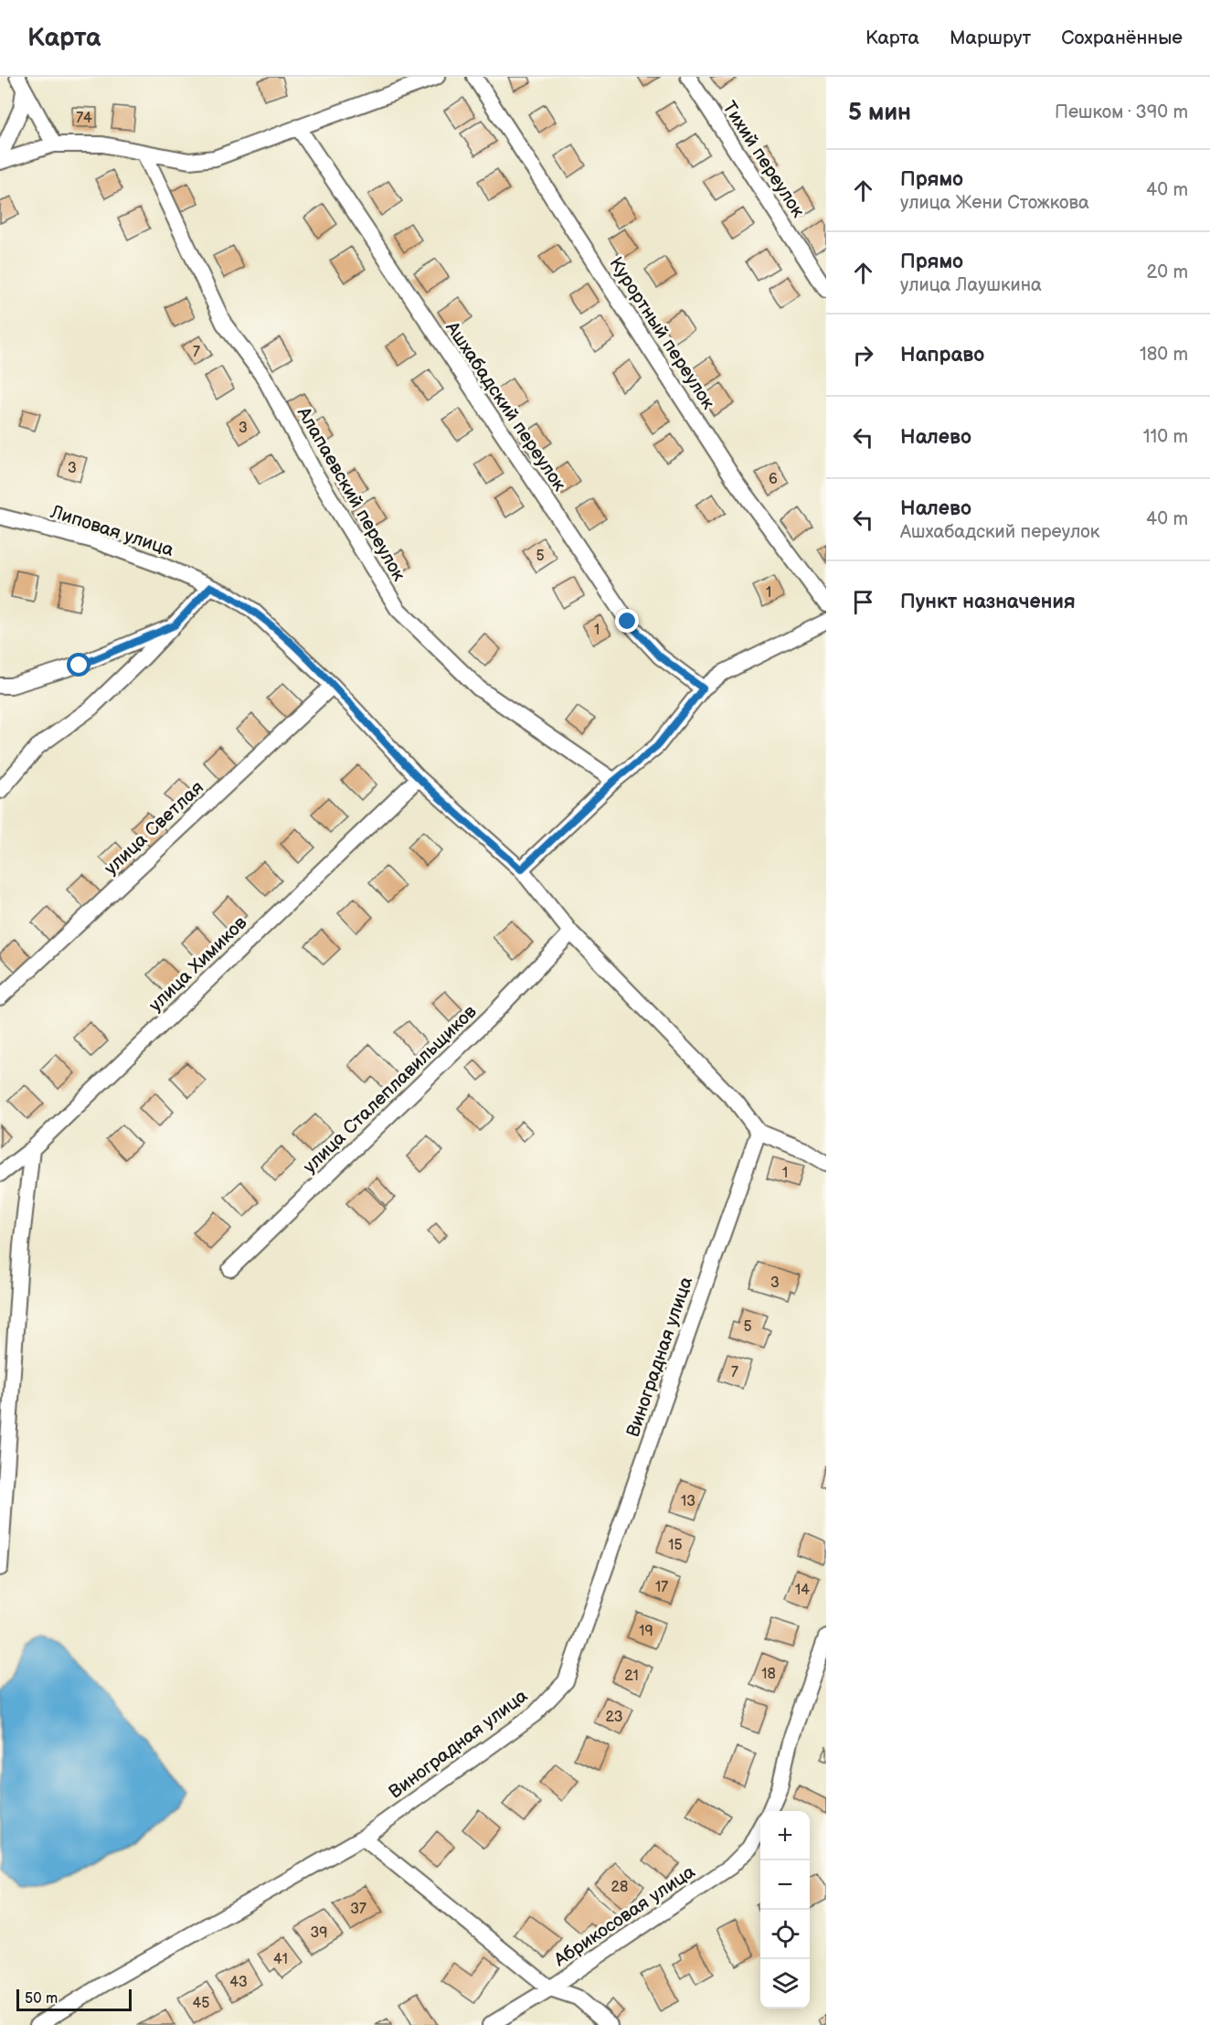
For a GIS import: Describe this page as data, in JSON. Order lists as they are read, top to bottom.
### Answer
{
  "streets": {
    "street": [
      "Тихий переулок",
      "Курортный переулок",
      "Ашхабадский переулок",
      "Алапаевский переулок",
      "Липовая улица",
      "улица Светлая",
      "улица Химиков",
      "улица Сталеплавильщиков",
      "Виноградная улица",
      "Абрикосовая улица"
    ]
  },
  "crossings": [
    ["Липовая улица", "улица Светлая"],
    ["Липовая улица", "улица Химиков"],
    ["Липовая улица", "улица Сталеплавильщиков"],
    ["Липовая улица", "Виноградная улица"]
  ],
  "house_numbers": [
    "74",
    "7",
    "3",
    "3",
    "6",
    "5",
    "1",
    "1",
    "1",
    "3",
    "5",
    "7",
    "13",
    "15",
    "17",
    "14",
    "19",
    "18",
    "21",
    "23",
    "28",
    "37",
    "39",
    "41",
    "43",
    "45"
  ],
  "scale_bar": "50 m",
  "page": {
    "header": "Карта",
    "nav": ["Карта", "Маршрут", "Сохранённые"],
    "heading": ["5 мин", "Пешком · 390 m"],
    "list": [
      ["Прямо", "улица Жени Стожкова", "40 m"],
      ["Прямо", "улица Лаушкина", "20 m"],
      ["Направо", "180 m"],
      ["Налево", "110 m"],
      ["Налево", "Ашхабадский переулок", "40 m"],
      "Пункт назначения"
    ],
    "map_buttons": ["+", "−"],
    "scale": "50 m"
  }
}
